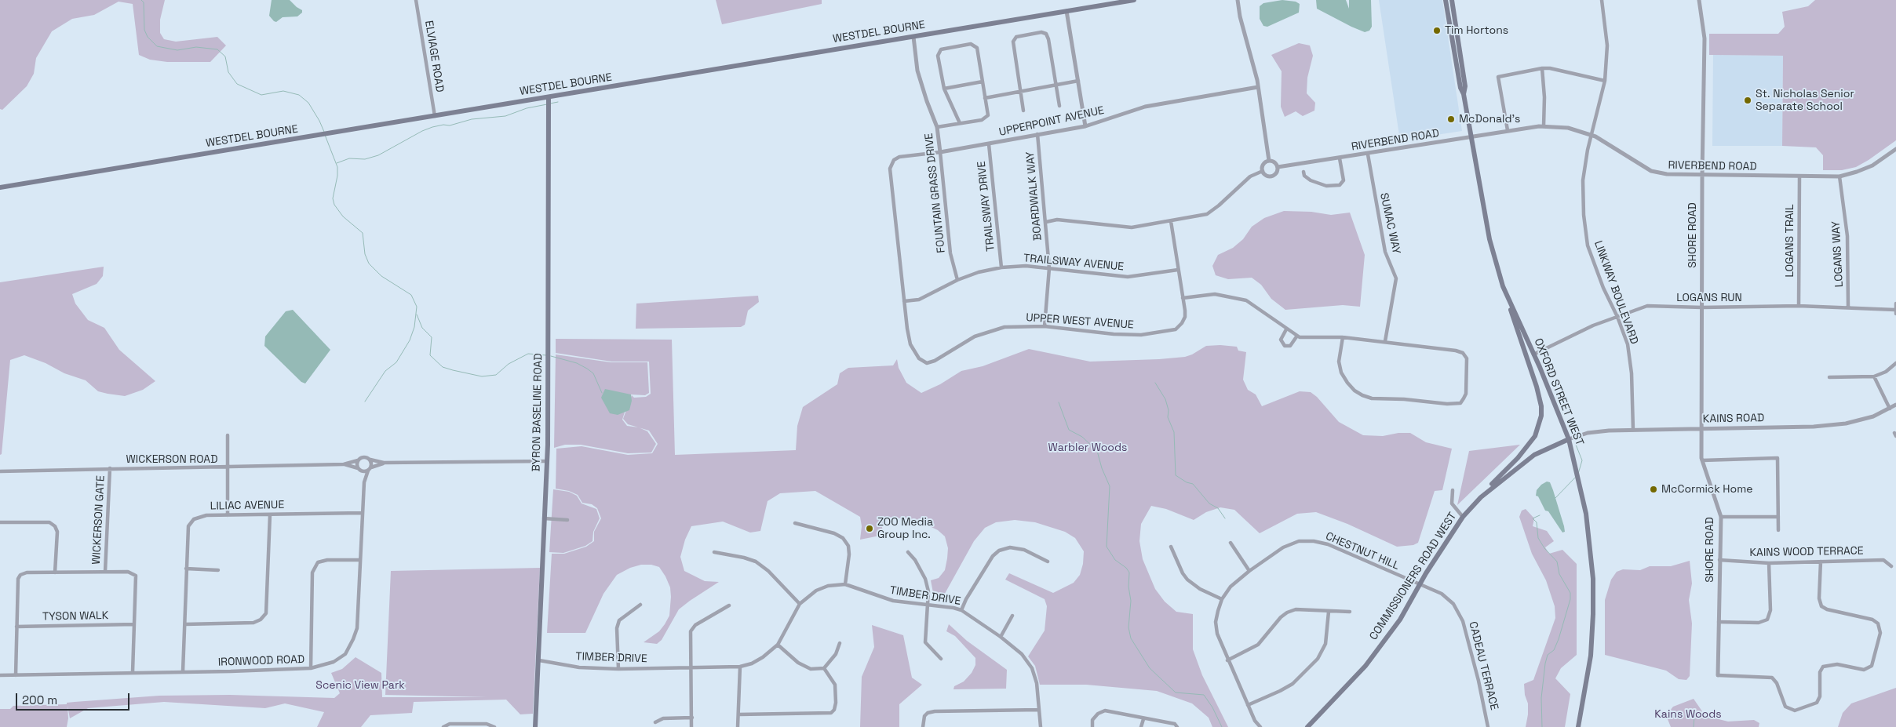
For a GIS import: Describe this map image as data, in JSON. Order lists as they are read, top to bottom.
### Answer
{
  "streets": {
    "main road": [
      "WESTDEL BOURNE",
      "OXFORD STREET WEST",
      "BYRON BASELINE ROAD",
      "COMMISSIONERS ROAD WEST"
    ],
    "street": [
      "ELVIAGE ROAD",
      "UPPERPOINT AVENUE",
      "RIVERBEND ROAD",
      "FOUNTAIN GRASS DRIVE",
      "BOARDWALK WAY",
      "TRAILSWAY DRIVE",
      "SUMAC WAY",
      "SHORE ROAD",
      "LOGANS TRAIL",
      "LOGANS WAY",
      "TRAILSWAY AVENUE",
      "LINKWAY BOULEVARD",
      "LOGANS RUN",
      "UPPER WEST AVENUE",
      "KAINS ROAD",
      "WICKERSON ROAD",
      "LILIAC AVENUE",
      "WICKERSON GATE",
      "CHESTNUT HILL",
      "KAINS WOOD TERRACE",
      "TIMBER DRIVE",
      "TYSON WALK",
      "IRONWOOD ROAD",
      "CADEAU TERRACE"
    ]
  },
  "crossings": [
    ["WESTDEL BOURNE", "ELVIAGE ROAD"],
    ["WESTDEL BOURNE", "FOUNTAIN GRASS DRIVE"],
    ["WESTDEL BOURNE", "BYRON BASELINE ROAD"],
    ["UPPERPOINT AVENUE", "FOUNTAIN GRASS DRIVE"],
    ["UPPERPOINT AVENUE", "BOARDWALK WAY"],
    ["UPPERPOINT AVENUE", "TRAILSWAY DRIVE"],
    ["UPPERPOINT AVENUE", "UPPER WEST AVENUE"],
    ["RIVERBEND ROAD", "SUMAC WAY"],
    ["RIVERBEND ROAD", "SHORE ROAD"],
    ["RIVERBEND ROAD", "LOGANS TRAIL"],
    ["RIVERBEND ROAD", "LOGANS WAY"],
    ["RIVERBEND ROAD", "LINKWAY BOULEVARD"],
    ["RIVERBEND ROAD", "OXFORD STREET WEST"],
    ["FOUNTAIN GRASS DRIVE", "TRAILSWAY AVENUE"],
    ["FOUNTAIN GRASS DRIVE", "UPPER WEST AVENUE"],
    ["BOARDWALK WAY", "TRAILSWAY AVENUE"],
    ["BOARDWALK WAY", "UPPER WEST AVENUE"],
    ["TRAILSWAY DRIVE", "TRAILSWAY AVENUE"],
    ["SHORE ROAD", "LOGANS RUN"],
    ["SHORE ROAD", "KAINS ROAD"],
    ["SHORE ROAD", "KAINS WOOD TERRACE"],
    ["LOGANS TRAIL", "LOGANS RUN"],
    ["LOGANS WAY", "LOGANS RUN"],
    ["TRAILSWAY AVENUE", "UPPER WEST AVENUE"],
    ["LINKWAY BOULEVARD", "LOGANS RUN"],
    ["LINKWAY BOULEVARD", "KAINS ROAD"],
    ["LOGANS RUN", "OXFORD STREET WEST"],
    ["OXFORD STREET WEST", "KAINS ROAD"],
    ["OXFORD STREET WEST", "COMMISSIONERS ROAD WEST"],
    ["BYRON BASELINE ROAD", "TIMBER DRIVE"],
    ["KAINS ROAD", "COMMISSIONERS ROAD WEST"],
    ["WICKERSON ROAD", "WICKERSON GATE"],
    ["WICKERSON ROAD", "IRONWOOD ROAD"],
    ["LILIAC AVENUE", "IRONWOOD ROAD"],
    ["CHESTNUT HILL", "COMMISSIONERS ROAD WEST"],
    ["CHESTNUT HILL", "CADEAU TERRACE"],
    ["COMMISSIONERS ROAD WEST", "CADEAU TERRACE"]
  ],
  "parks": ["Warbler Woods", "Scenic View Park", "Kains Woods"],
  "places": [
    "Tim Hortons",
    "St. Nicholas Senior Separate School",
    "McDonald's",
    "McCormick Home",
    "ZOO Media Group Inc."
  ],
  "scale_bar": "200 m"
}
